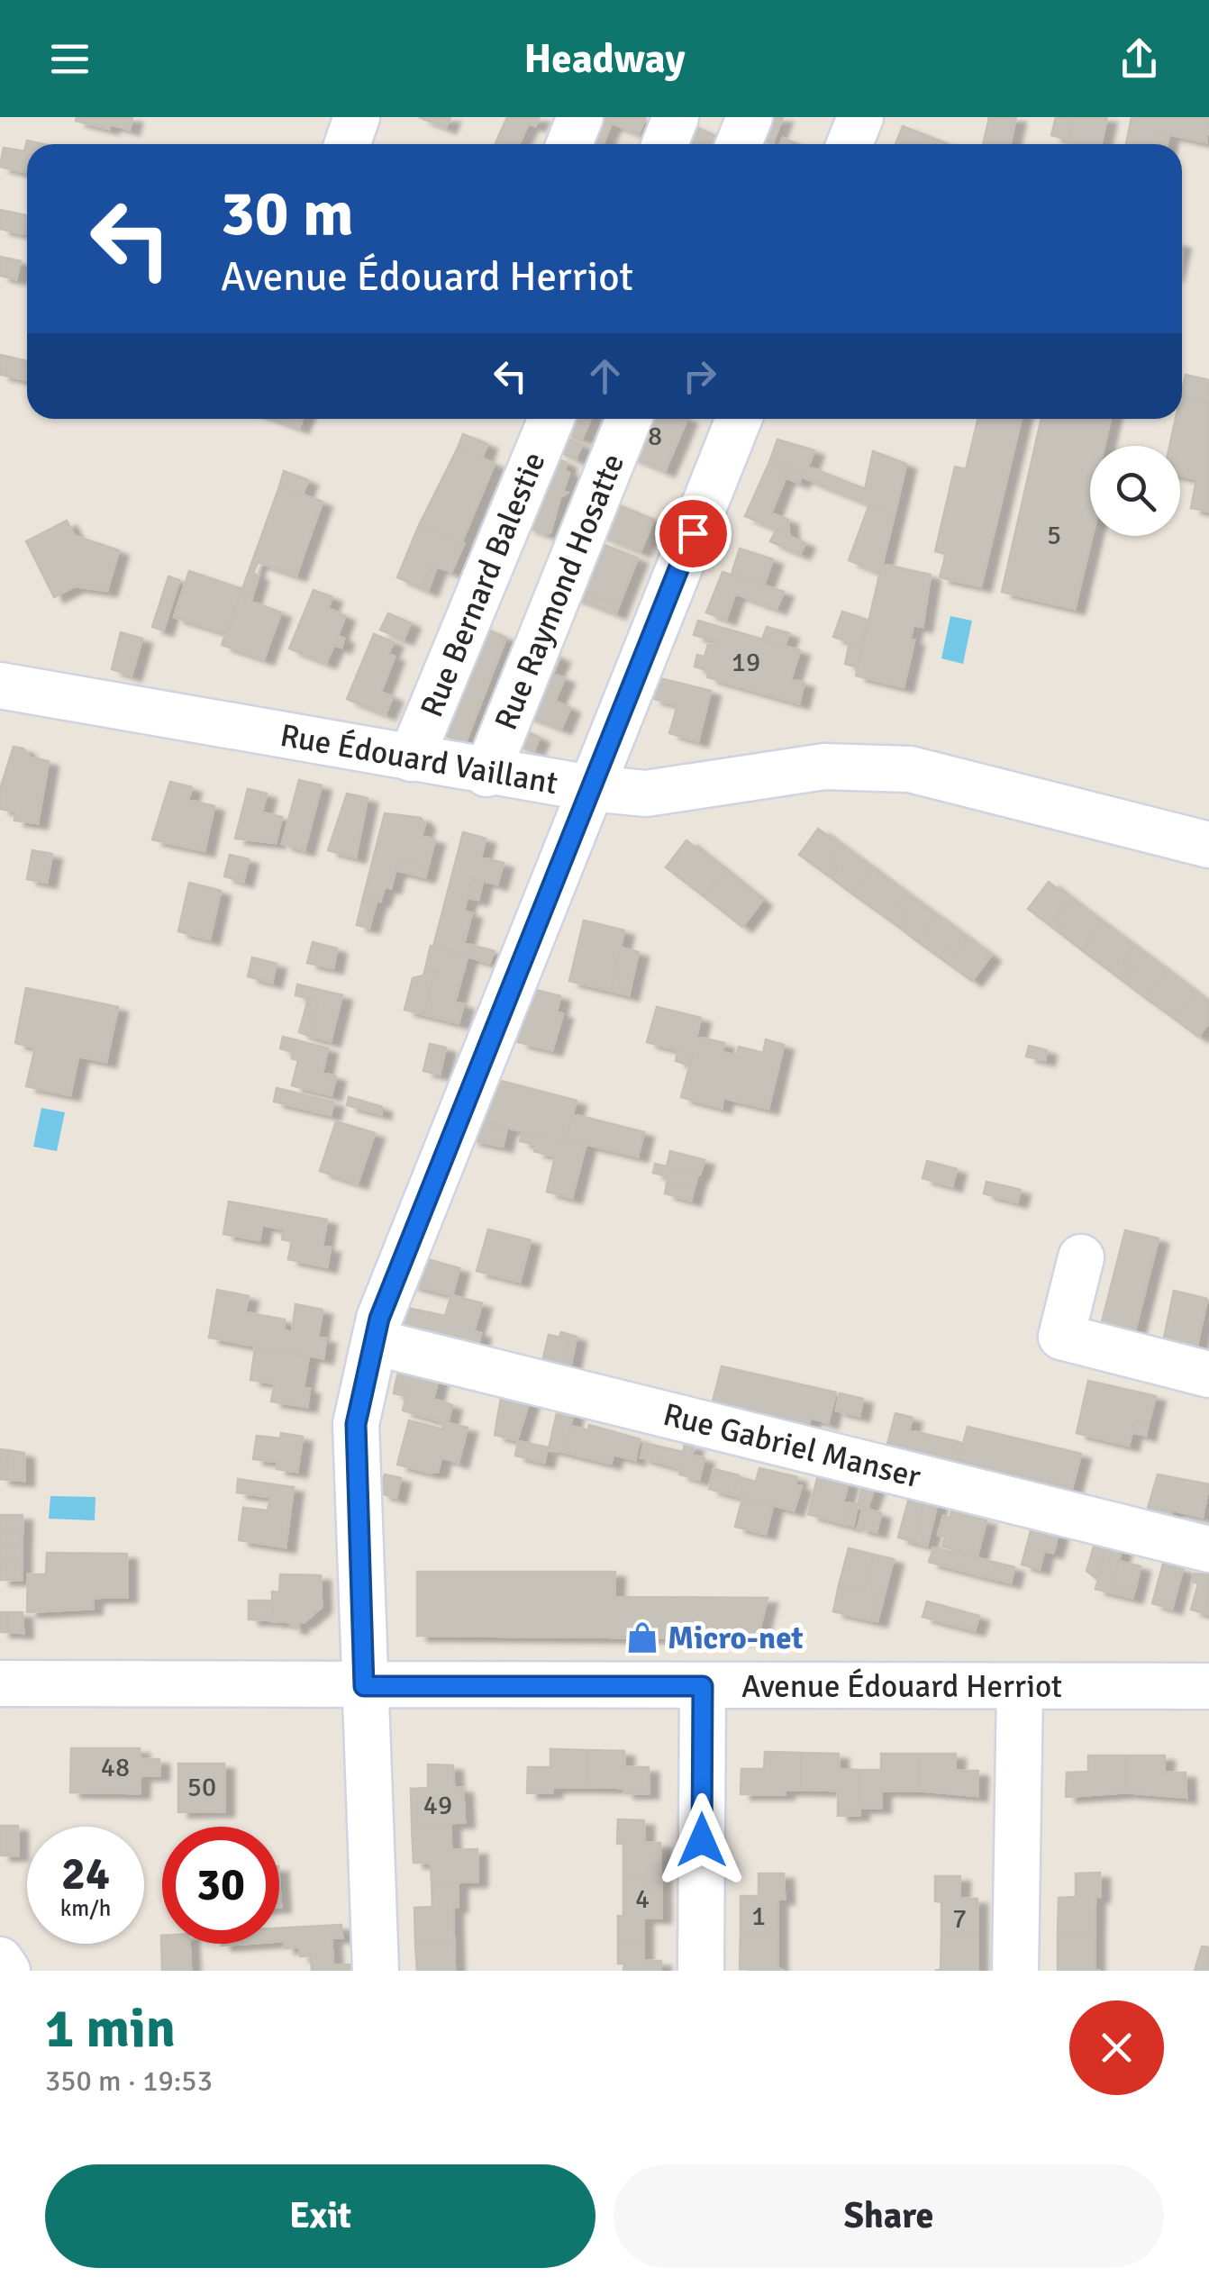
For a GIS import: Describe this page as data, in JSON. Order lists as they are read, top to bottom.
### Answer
{
  "streets": {
    "street": [
      "Rue Bernard Balestie",
      "Rue Raymond Hosatte",
      "Rue Édouard Vaillant",
      "Rue Gabriel Manser",
      "Avenue Édouard Herriot"
    ]
  },
  "crossings": [
    ["Rue Bernard Balestie", "Rue Édouard Vaillant"],
    ["Rue Raymond Hosatte", "Rue Édouard Vaillant"]
  ],
  "places": {
    "shop": ["Micro-net"]
  },
  "house_numbers": [
    "8",
    "5",
    "19",
    "48",
    "50",
    "49",
    "4",
    "1",
    "7"
  ],
  "page": {
    "header": "Headway",
    "turn": ["30 m", "Avenue Édouard Herriot"],
    "speed": "24 km/h",
    "limit": "30",
    "heading": ["1 min", "350 m · 19:53"],
    "buttons": ["Exit", "Share"]
  }
}
